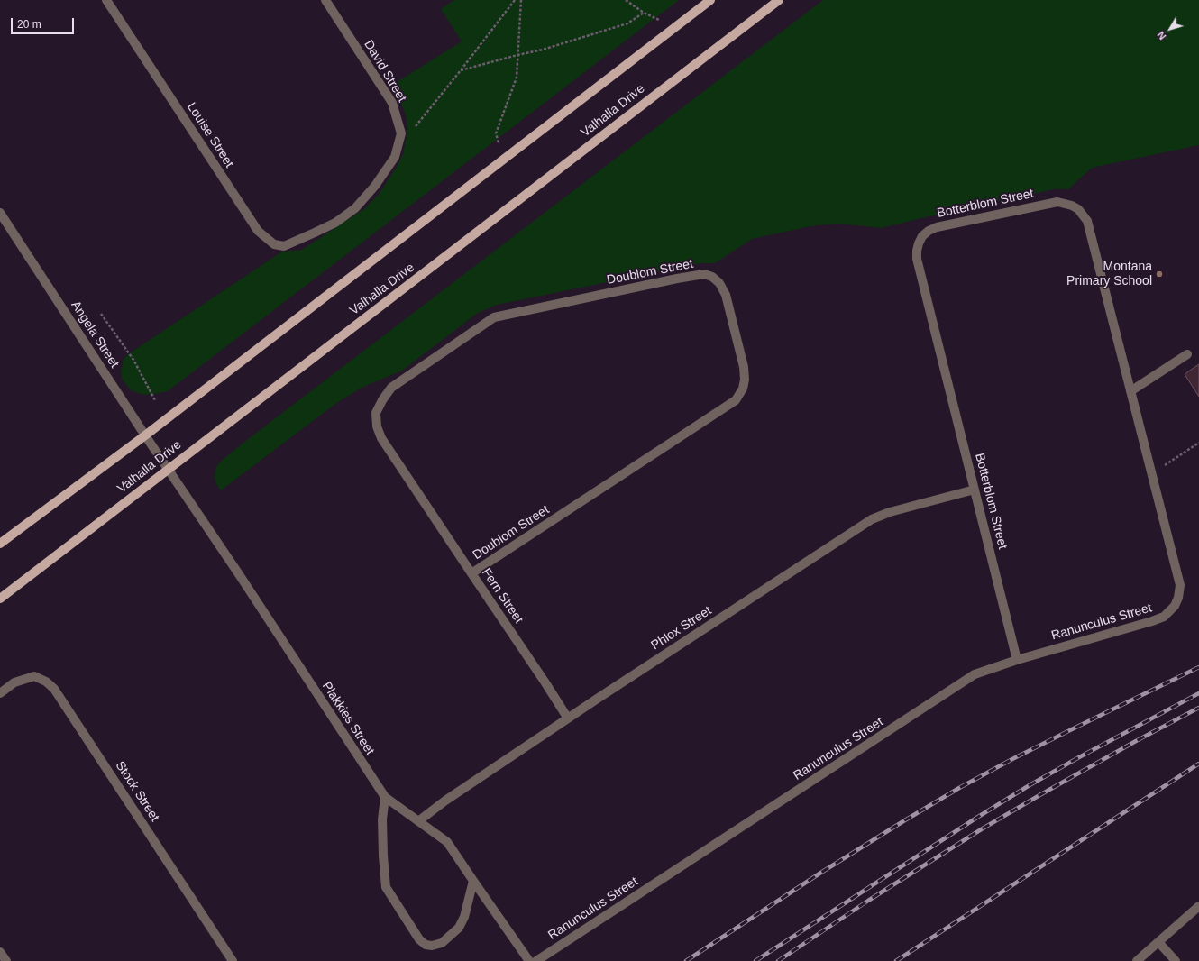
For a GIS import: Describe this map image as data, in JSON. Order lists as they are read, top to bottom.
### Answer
{
  "streets": {
    "main road": ["Valhalla Drive"],
    "street": [
      "David Street",
      "Louise Street",
      "Botterblom Street",
      "Doublom Street",
      "Angela Street",
      "Fern Street",
      "Ranunculus Street",
      "Phlox Street",
      "Plakkies Street",
      "Stock Street"
    ]
  },
  "crossings": [
    ["David Street", "Louise Street"],
    ["Valhalla Drive", "Angela Street"],
    ["Valhalla Drive", "Plakkies Street"],
    ["Botterblom Street", "Ranunculus Street"],
    ["Botterblom Street", "Phlox Street"],
    ["Doublom Street", "Fern Street"],
    ["Angela Street", "Plakkies Street"],
    ["Fern Street", "Phlox Street"],
    ["Phlox Street", "Plakkies Street"]
  ],
  "places": ["Montana Primary School"],
  "scale_bar": "20 m",
  "north": "bottom left"
}
